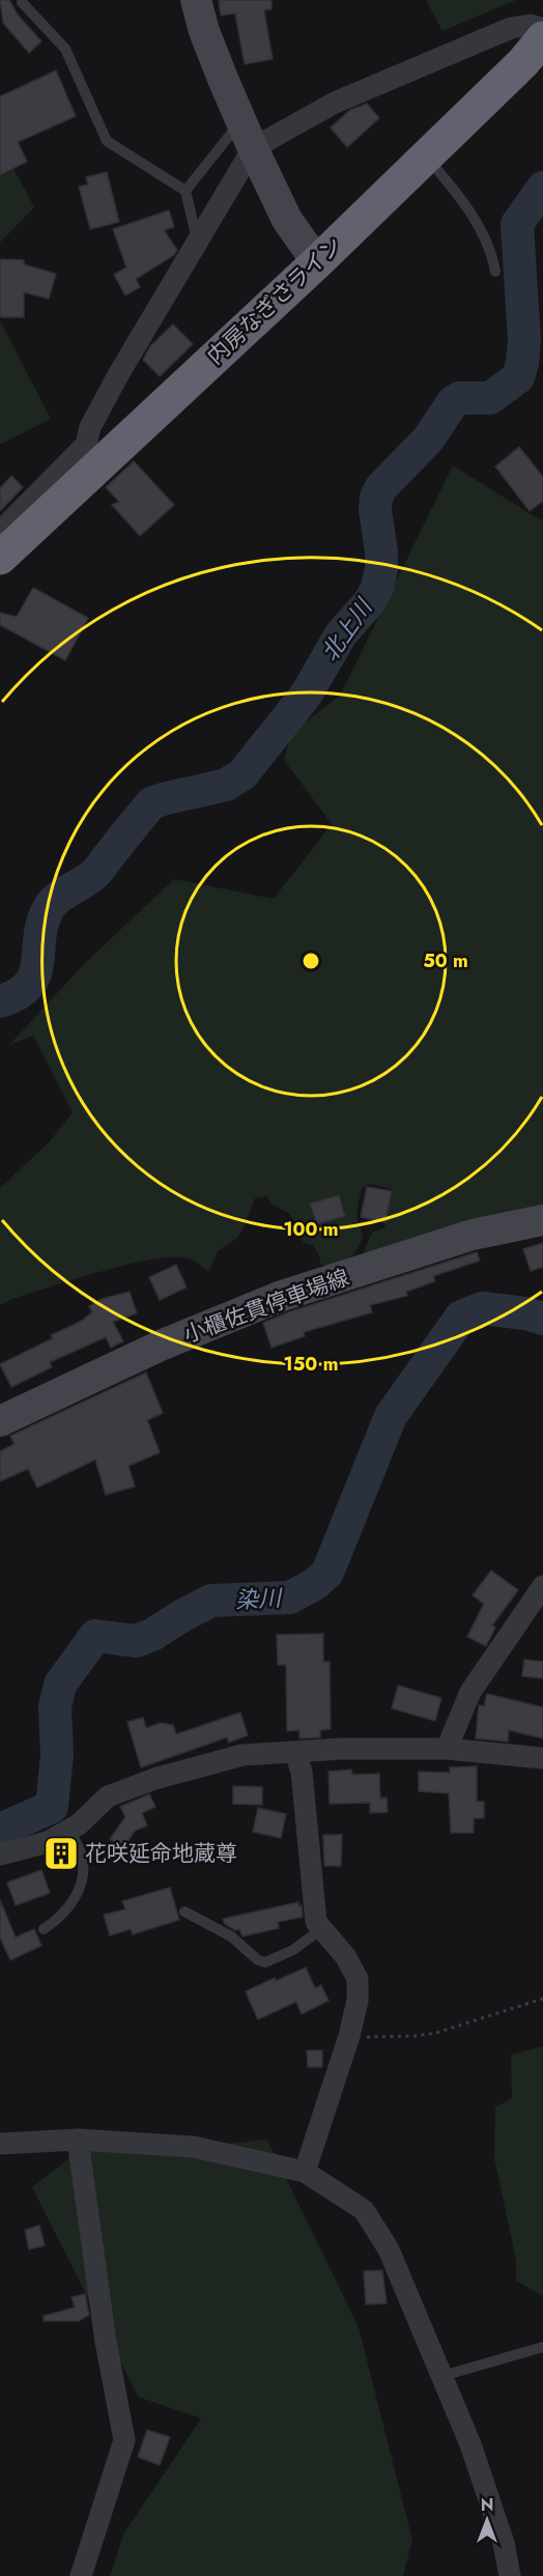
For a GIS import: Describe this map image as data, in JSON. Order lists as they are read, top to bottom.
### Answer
{
  "streets": {
    "highway": ["内房なぎさライン"],
    "main road": ["小櫃佐貫停車場線"]
  },
  "water": ["北上川", "染川"],
  "places": {
    "building": ["花咲延命地蔵尊"]
  },
  "north": "top",
  "rings": ["50 m", "100 m", "150 m"]
}
